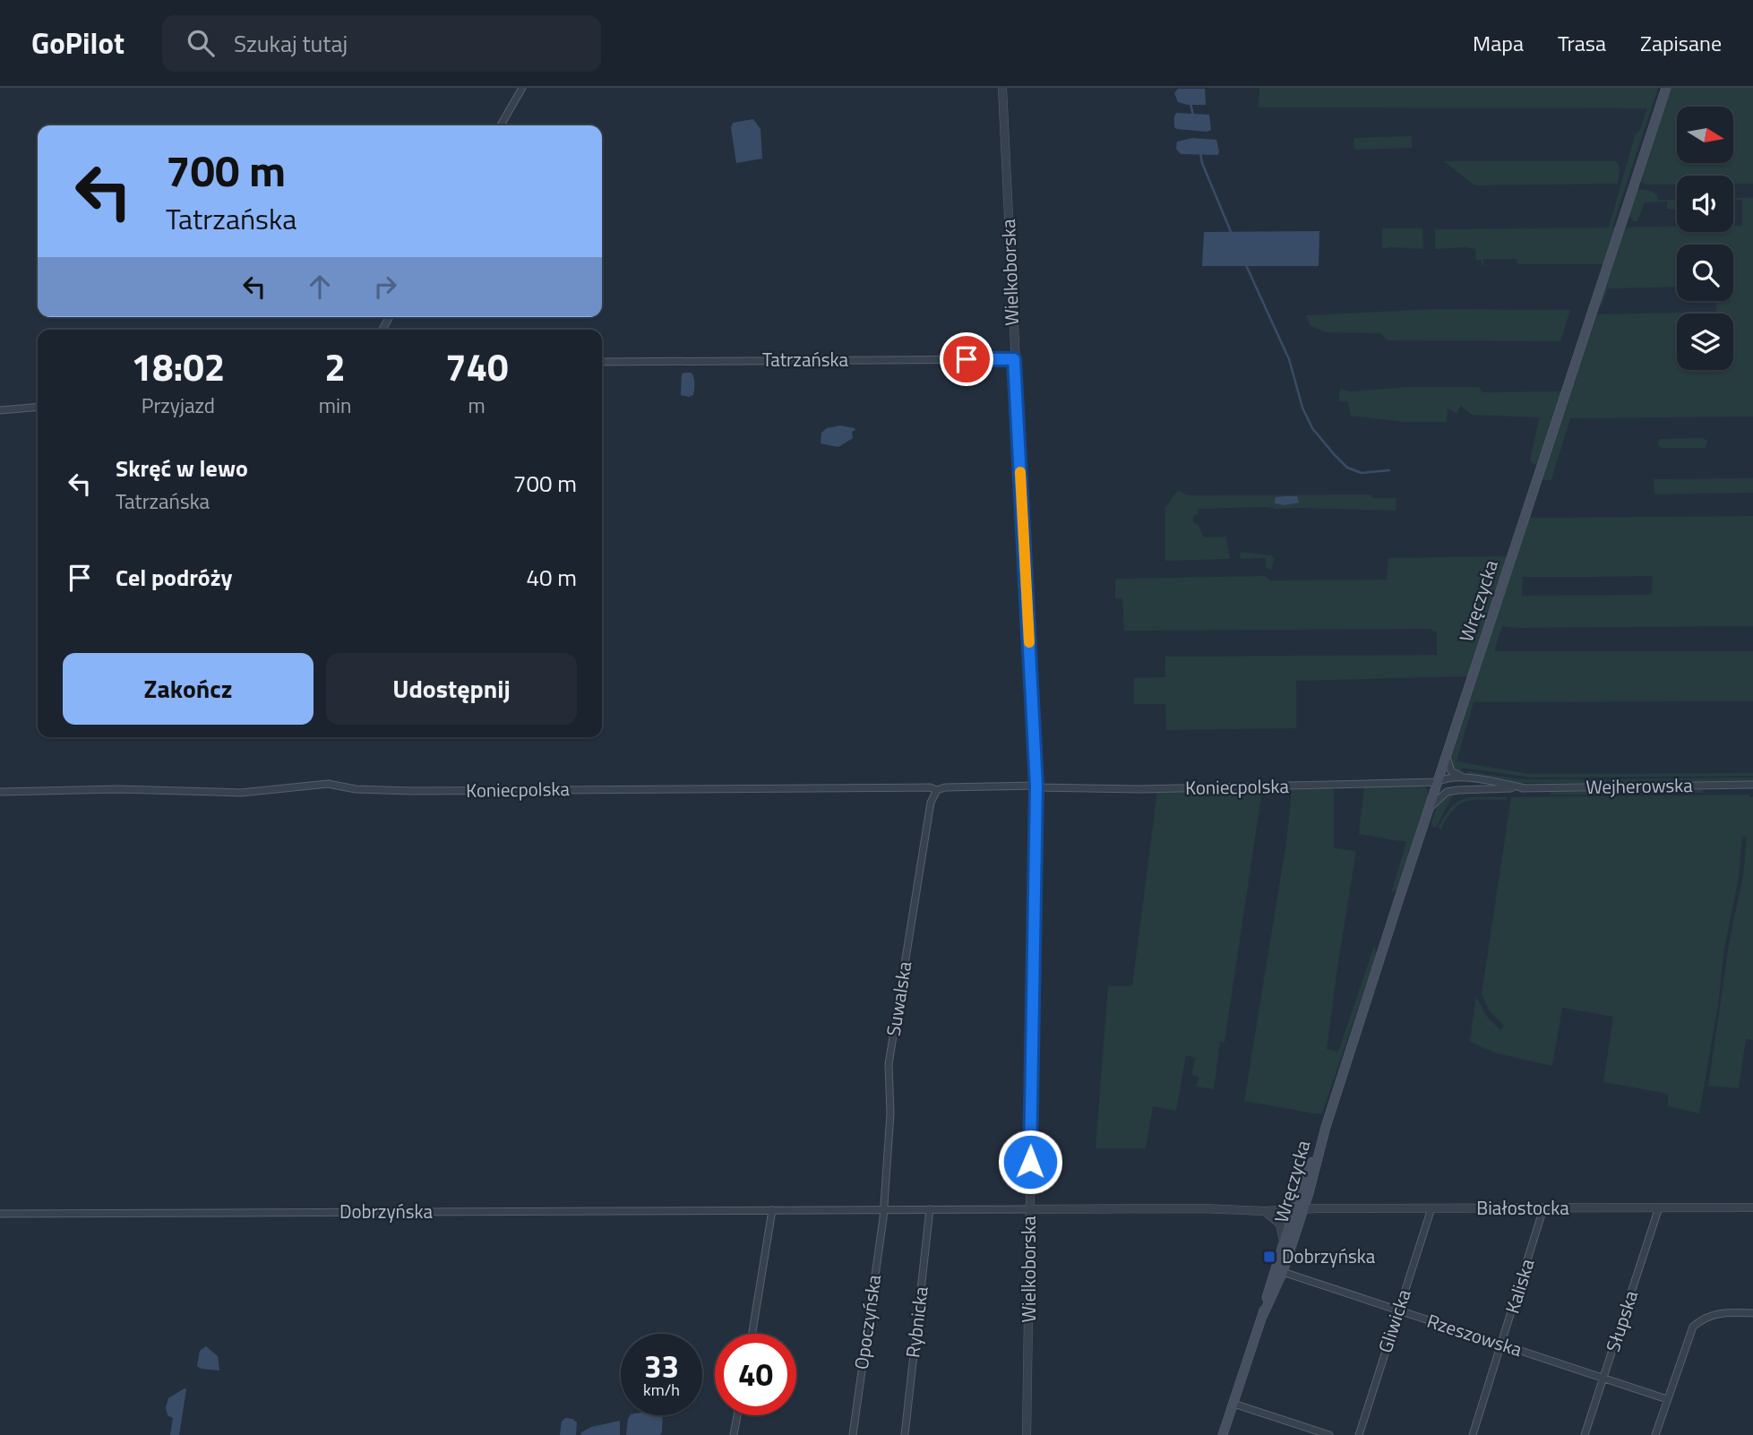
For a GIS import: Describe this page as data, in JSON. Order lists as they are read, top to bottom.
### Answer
{
  "streets": {
    "main road": ["Wręczycka"],
    "street": [
      "Wielkoborska",
      "Tatrzańska",
      "Wejherowska",
      "Koniecpolska",
      "Suwalska",
      "Białostocka",
      "Dobrzyńska",
      "Kaliska",
      "Gliwicka",
      "Słupska",
      "Opoczyńska",
      "Rybnicka",
      "Rzeszowska"
    ]
  },
  "crossings": [
    ["Wielkoborska", "Tatrzańska"],
    ["Wielkoborska", "Koniecpolska"],
    ["Wielkoborska", "Dobrzyńska"],
    ["Wręczycka", "Koniecpolska"],
    ["Wręczycka", "Białostocka"],
    ["Wręczycka", "Dobrzyńska"],
    ["Wręczycka", "Rzeszowska"],
    ["Koniecpolska", "Suwalska"],
    ["Suwalska", "Dobrzyńska"],
    ["Suwalska", "Opoczyńska"],
    ["Białostocka", "Dobrzyńska"],
    ["Białostocka", "Kaliska"],
    ["Białostocka", "Gliwicka"],
    ["Białostocka", "Słupska"],
    ["Dobrzyńska", "Opoczyńska"],
    ["Dobrzyńska", "Rybnicka"],
    ["Kaliska", "Rzeszowska"],
    ["Gliwicka", "Rzeszowska"],
    ["Słupska", "Rzeszowska"]
  ],
  "places": {
    "transit": ["Dobrzyńska"]
  },
  "north": "right",
  "page": {
    "header": "GoPilot",
    "search": "Szukaj tutaj",
    "nav": ["Mapa", "Trasa", "Zapisane"],
    "turn": ["700 m", "Tatrzańska"],
    "eta": [
      "18:02",
      "Przyjazd",
      "2",
      "min",
      "740",
      "m"
    ],
    "list": [
      {
        "name": "Skręć w lewo",
        "note": "Tatrzańska",
        "value": "700 m"
      },
      {
        "name": "Cel podróży",
        "value": "40 m"
      }
    ],
    "buttons": ["Zakończ", "Udostępnij"],
    "speed": "33 km/h",
    "limit": "40"
  }
}
